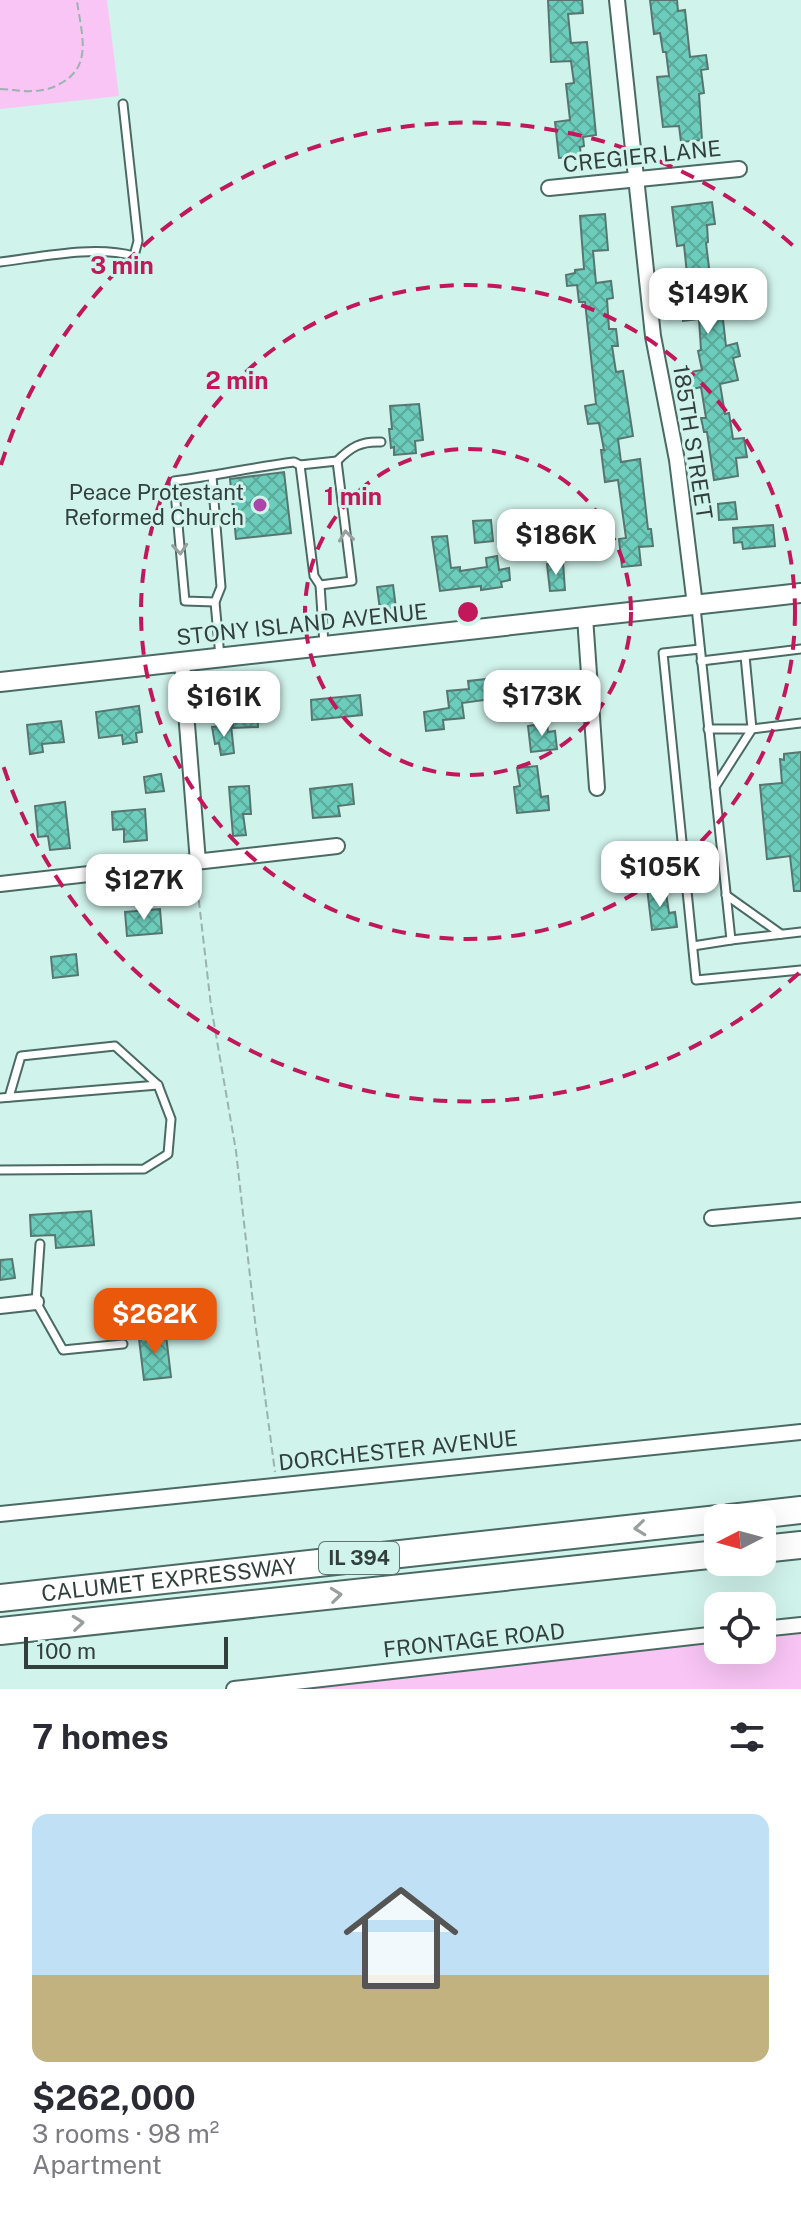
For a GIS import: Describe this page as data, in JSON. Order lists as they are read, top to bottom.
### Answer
{
  "streets": {
    "highway": ["IL 394", "CALUMET EXPRESSWAY"],
    "street": [
      "CREGIER LANE",
      "185TH STREET",
      "STONY ISLAND AVENUE",
      "DORCHESTER AVENUE",
      "FRONTAGE ROAD"
    ]
  },
  "crossings": [
    ["CREGIER LANE", "185TH STREET"],
    ["185TH STREET", "STONY ISLAND AVENUE"]
  ],
  "places": ["Peace Protestant Reformed Church"],
  "scale_bar": "100 m",
  "north": "left",
  "page": {
    "price": [
      "$149K",
      "$186K",
      "$173K",
      "$161K",
      "$105K",
      "$127K",
      "$262K"
    ],
    "scale": "100 m",
    "heading": "7 homes",
    "list": [
      {
        "name": "$262,000",
        "note": "3 rooms · 98 m² · Apartment"
      }
    ]
  },
  "rings": ["3 min", "2 min", "1 min"]
}
